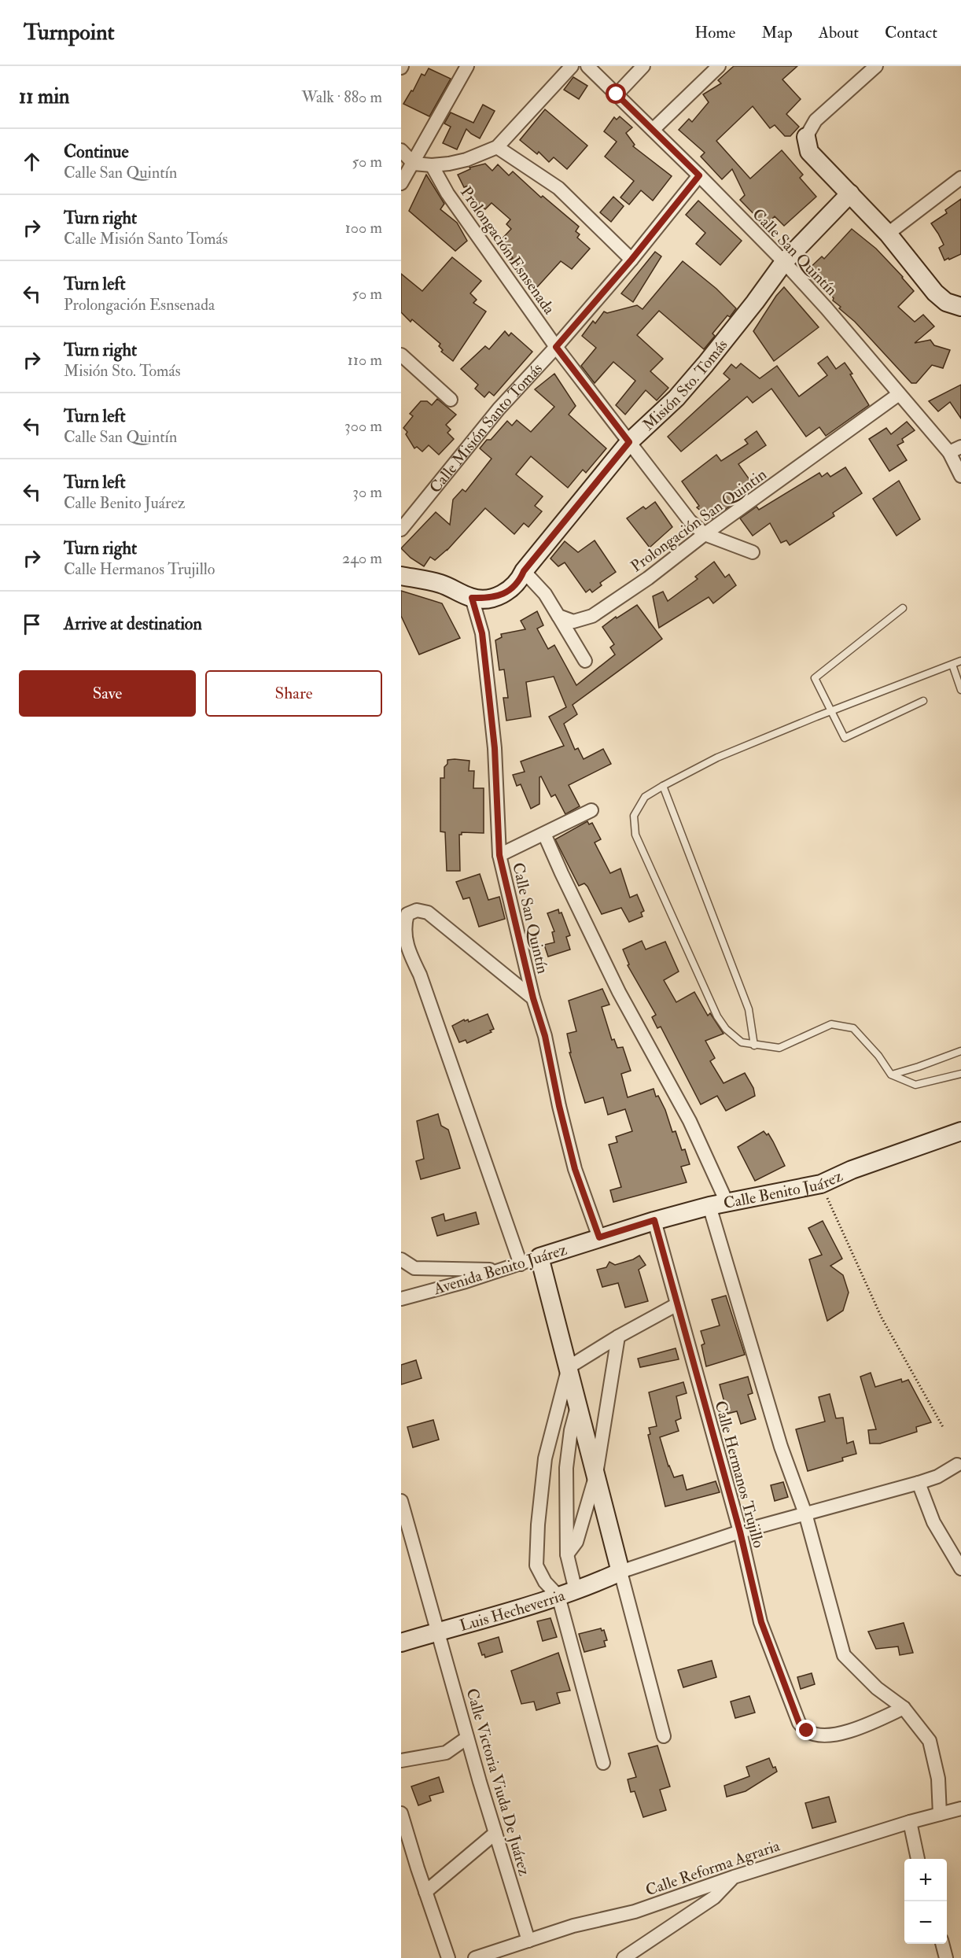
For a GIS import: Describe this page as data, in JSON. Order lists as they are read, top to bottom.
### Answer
{
  "streets": {
    "street": [
      "Prolongación Esnsenada",
      "Calle San Quintín",
      "Misión Sto. Tomás",
      "Calle Misión Santo Tomás",
      "Prolongación San Quintin",
      "Calle Benito Juárez",
      "Avenida Benito Juárez",
      "Calle Hermanos Trujillo",
      "Luis Hecheverria",
      "Calle Victoria Viuda De Juárez",
      "Calle Reforma Agraria"
    ]
  },
  "crossings": [
    ["Prolongación Esnsenada", "Misión Sto. Tomás"],
    ["Prolongación Esnsenada", "Calle Misión Santo Tomás"],
    ["Prolongación Esnsenada", "Prolongación San Quintin"],
    ["Calle San Quintín", "Misión Sto. Tomás"],
    ["Calle San Quintín", "Calle Misión Santo Tomás"],
    ["Calle San Quintín", "Prolongación San Quintin"],
    ["Calle San Quintín", "Calle Benito Juárez"],
    ["Calle San Quintín", "Avenida Benito Juárez"],
    ["Calle Benito Juárez", "Avenida Benito Juárez"],
    ["Calle Benito Juárez", "Calle Hermanos Trujillo"],
    ["Luis Hecheverria", "Calle Victoria Viuda De Juárez"],
    ["Calle Victoria Viuda De Juárez", "Calle Reforma Agraria"]
  ],
  "page": {
    "header": "Turnpoint",
    "nav": [
      "Home",
      "Map",
      "About",
      "Contact"
    ],
    "heading": ["11 min", "Walk · 880 m"],
    "list": [
      ["Continue", "Calle San Quintín", "50 m"],
      ["Turn right", "Calle Misión Santo Tomás", "100 m"],
      ["Turn left", "Prolongación Esnsenada", "50 m"],
      ["Turn right", "Misión Sto. Tomás", "110 m"],
      ["Turn left", "Calle San Quintín", "300 m"],
      ["Turn left", "Calle Benito Juárez", "30 m"],
      ["Turn right", "Calle Hermanos Trujillo", "240 m"],
      "Arrive at destination"
    ],
    "buttons": ["Save", "Share"],
    "map_buttons": ["+", "−"]
  }
}
